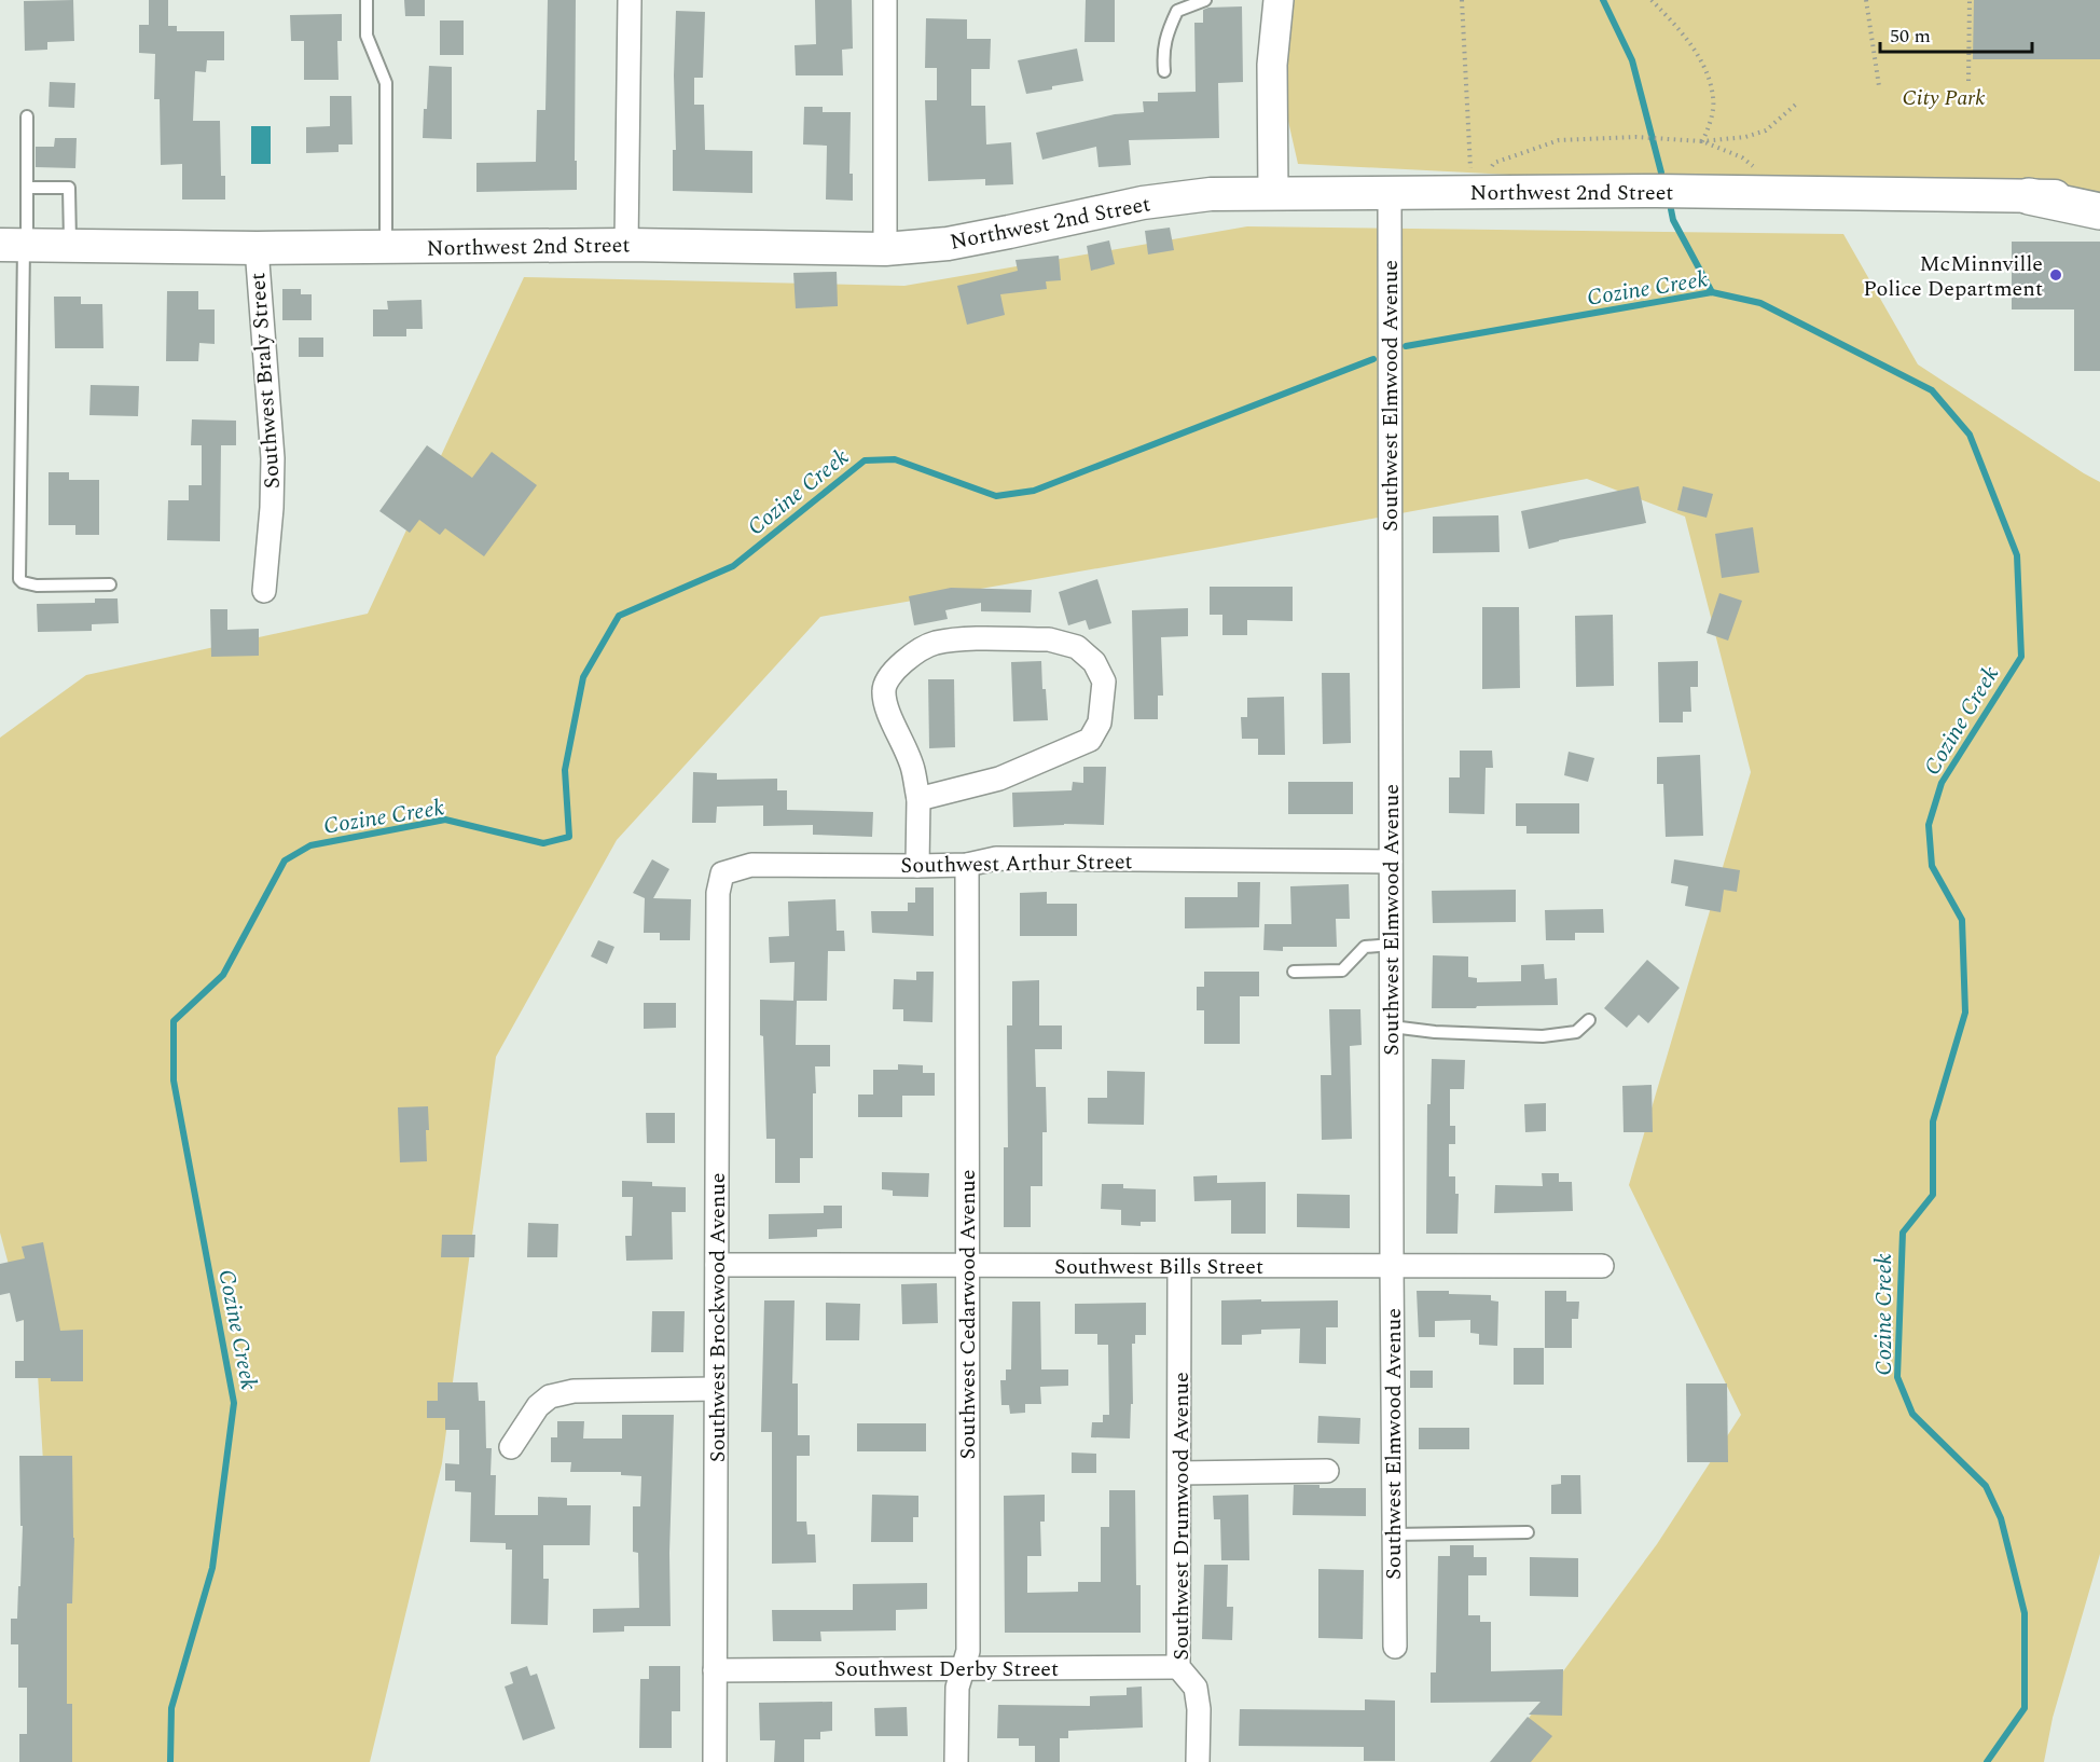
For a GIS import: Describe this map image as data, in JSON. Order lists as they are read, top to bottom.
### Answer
{
  "streets": {
    "main road": ["Northwest 2nd Street"],
    "street": [
      "Southwest Braly Street",
      "Southwest Elmwood Avenue",
      "Southwest Arthur Street",
      "Southwest Bills Street",
      "Southwest Cedarwood Avenue",
      "Southwest Brockwood Avenue",
      "Southwest Drumwood Avenue",
      "Southwest Derby Street"
    ]
  },
  "crossings": [
    ["Northwest 2nd Street", "Southwest Braly Street"],
    ["Northwest 2nd Street", "Southwest Elmwood Avenue"],
    ["Southwest Elmwood Avenue", "Southwest Arthur Street"],
    ["Southwest Elmwood Avenue", "Southwest Bills Street"],
    ["Southwest Arthur Street", "Southwest Cedarwood Avenue"],
    ["Southwest Arthur Street", "Southwest Brockwood Avenue"],
    ["Southwest Bills Street", "Southwest Cedarwood Avenue"],
    ["Southwest Bills Street", "Southwest Brockwood Avenue"],
    ["Southwest Bills Street", "Southwest Drumwood Avenue"],
    ["Southwest Cedarwood Avenue", "Southwest Derby Street"],
    ["Southwest Brockwood Avenue", "Southwest Derby Street"],
    ["Southwest Drumwood Avenue", "Southwest Derby Street"]
  ],
  "water": ["Cozine Creek"],
  "parks": ["City Park"],
  "places": ["McMinnville Police Department"],
  "scale_bar": "50 m"
}
